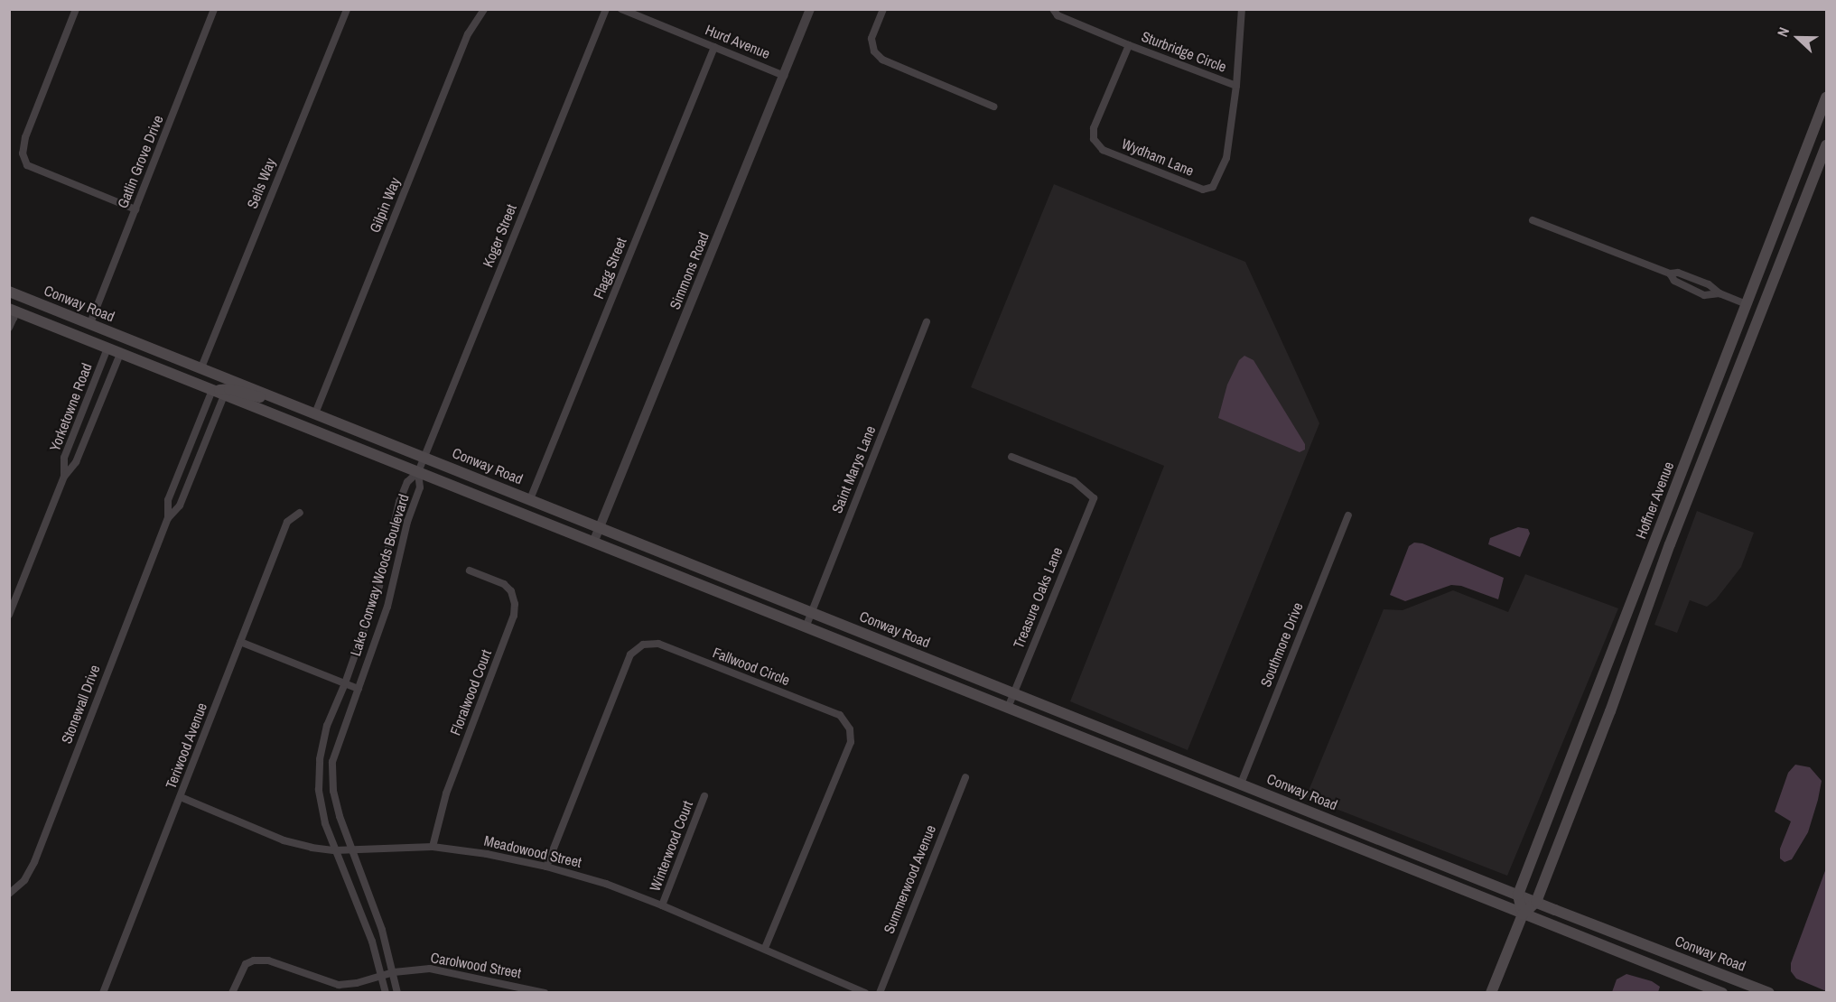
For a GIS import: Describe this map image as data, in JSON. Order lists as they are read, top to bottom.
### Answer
{
  "streets": {
    "main road": ["Conway Road", "Hoffner Avenue"],
    "street": [
      "Hurd Avenue",
      "Sturbridge Circle",
      "Wydham Lane",
      "Gatlin Grove Drive",
      "Seils Way",
      "Gilpin Way",
      "Koger Street",
      "Flagg Street",
      "Simmons Road",
      "Yorketowne Road",
      "Saint Marys Lane",
      "Lake Conway Woods Boulevard",
      "Treasure Oaks Lane",
      "Southmore Drive",
      "Fallwood Circle",
      "Floralwood Court",
      "Stonewall Drive",
      "Teriwood Avenue",
      "Winterwood Court",
      "Meadowood Street",
      "Summerwood Avenue",
      "Carolwood Street"
    ]
  },
  "crossings": [
    ["Hurd Avenue", "Flagg Street"],
    ["Hurd Avenue", "Simmons Road"],
    ["Sturbridge Circle", "Wydham Lane"],
    ["Gatlin Grove Drive", "Conway Road"],
    ["Seils Way", "Conway Road"],
    ["Gilpin Way", "Conway Road"],
    ["Koger Street", "Conway Road"],
    ["Koger Street", "Lake Conway Woods Boulevard"],
    ["Flagg Street", "Conway Road"],
    ["Simmons Road", "Conway Road"],
    ["Conway Road", "Saint Marys Lane"],
    ["Conway Road", "Hoffner Avenue"],
    ["Conway Road", "Treasure Oaks Lane"],
    ["Conway Road", "Southmore Drive"],
    ["Lake Conway Woods Boulevard", "Meadowood Street"],
    ["Lake Conway Woods Boulevard", "Carolwood Street"],
    ["Fallwood Circle", "Meadowood Street"],
    ["Floralwood Court", "Meadowood Street"],
    ["Teriwood Avenue", "Meadowood Street"],
    ["Winterwood Court", "Meadowood Street"]
  ],
  "north": "left"
}
